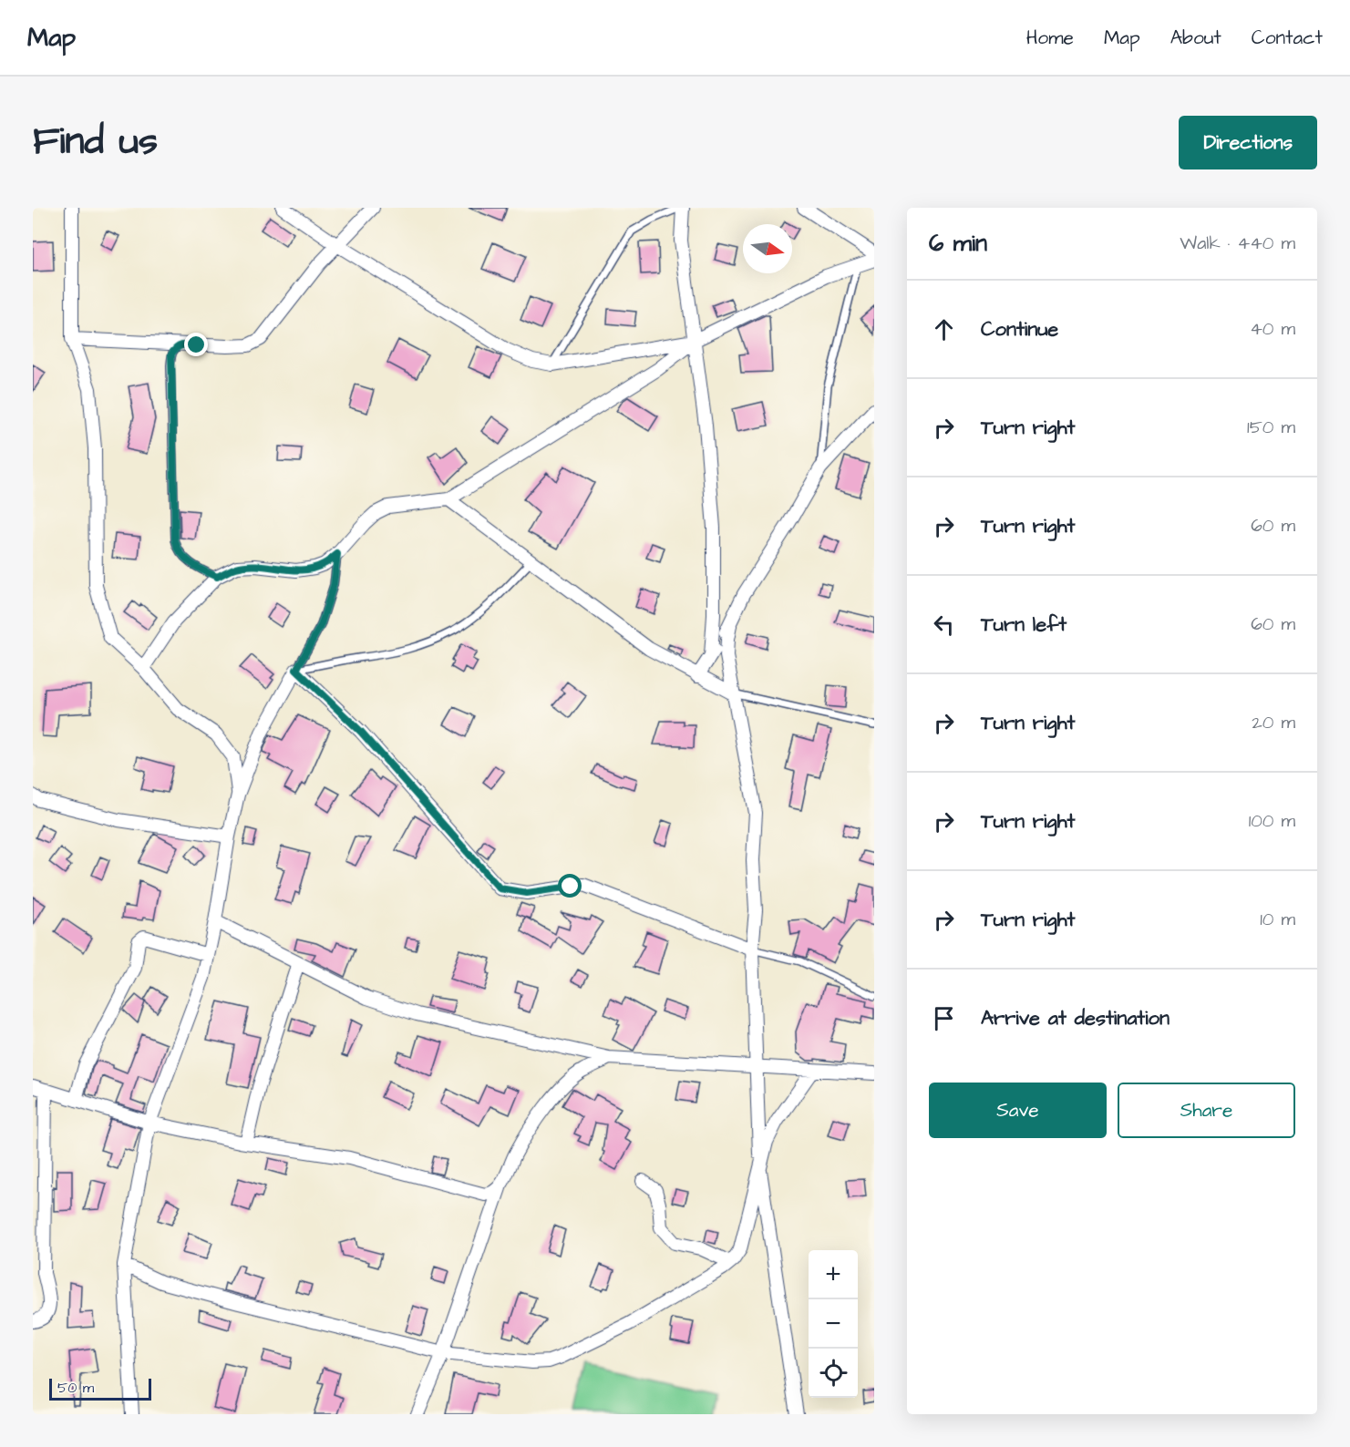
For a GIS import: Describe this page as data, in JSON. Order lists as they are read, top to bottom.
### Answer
{
  "scale_bar": "50 m",
  "north": "right",
  "page": {
    "header": "Map",
    "nav": [
      "Home",
      "Map",
      "About",
      "Contact"
    ],
    "title": "Find us",
    "buttons": [
      "Directions",
      ["Save", "Share"]
    ],
    "heading": ["6 min", "Walk · 440 m"],
    "list": [
      ["Continue", "40 m"],
      ["Turn right", "150 m"],
      ["Turn right", "60 m"],
      ["Turn left", "60 m"],
      ["Turn right", "20 m"],
      ["Turn right", "100 m"],
      ["Turn right", "10 m"],
      "Arrive at destination"
    ],
    "map_buttons": ["+", "−"],
    "scale": "50 m"
  }
}
